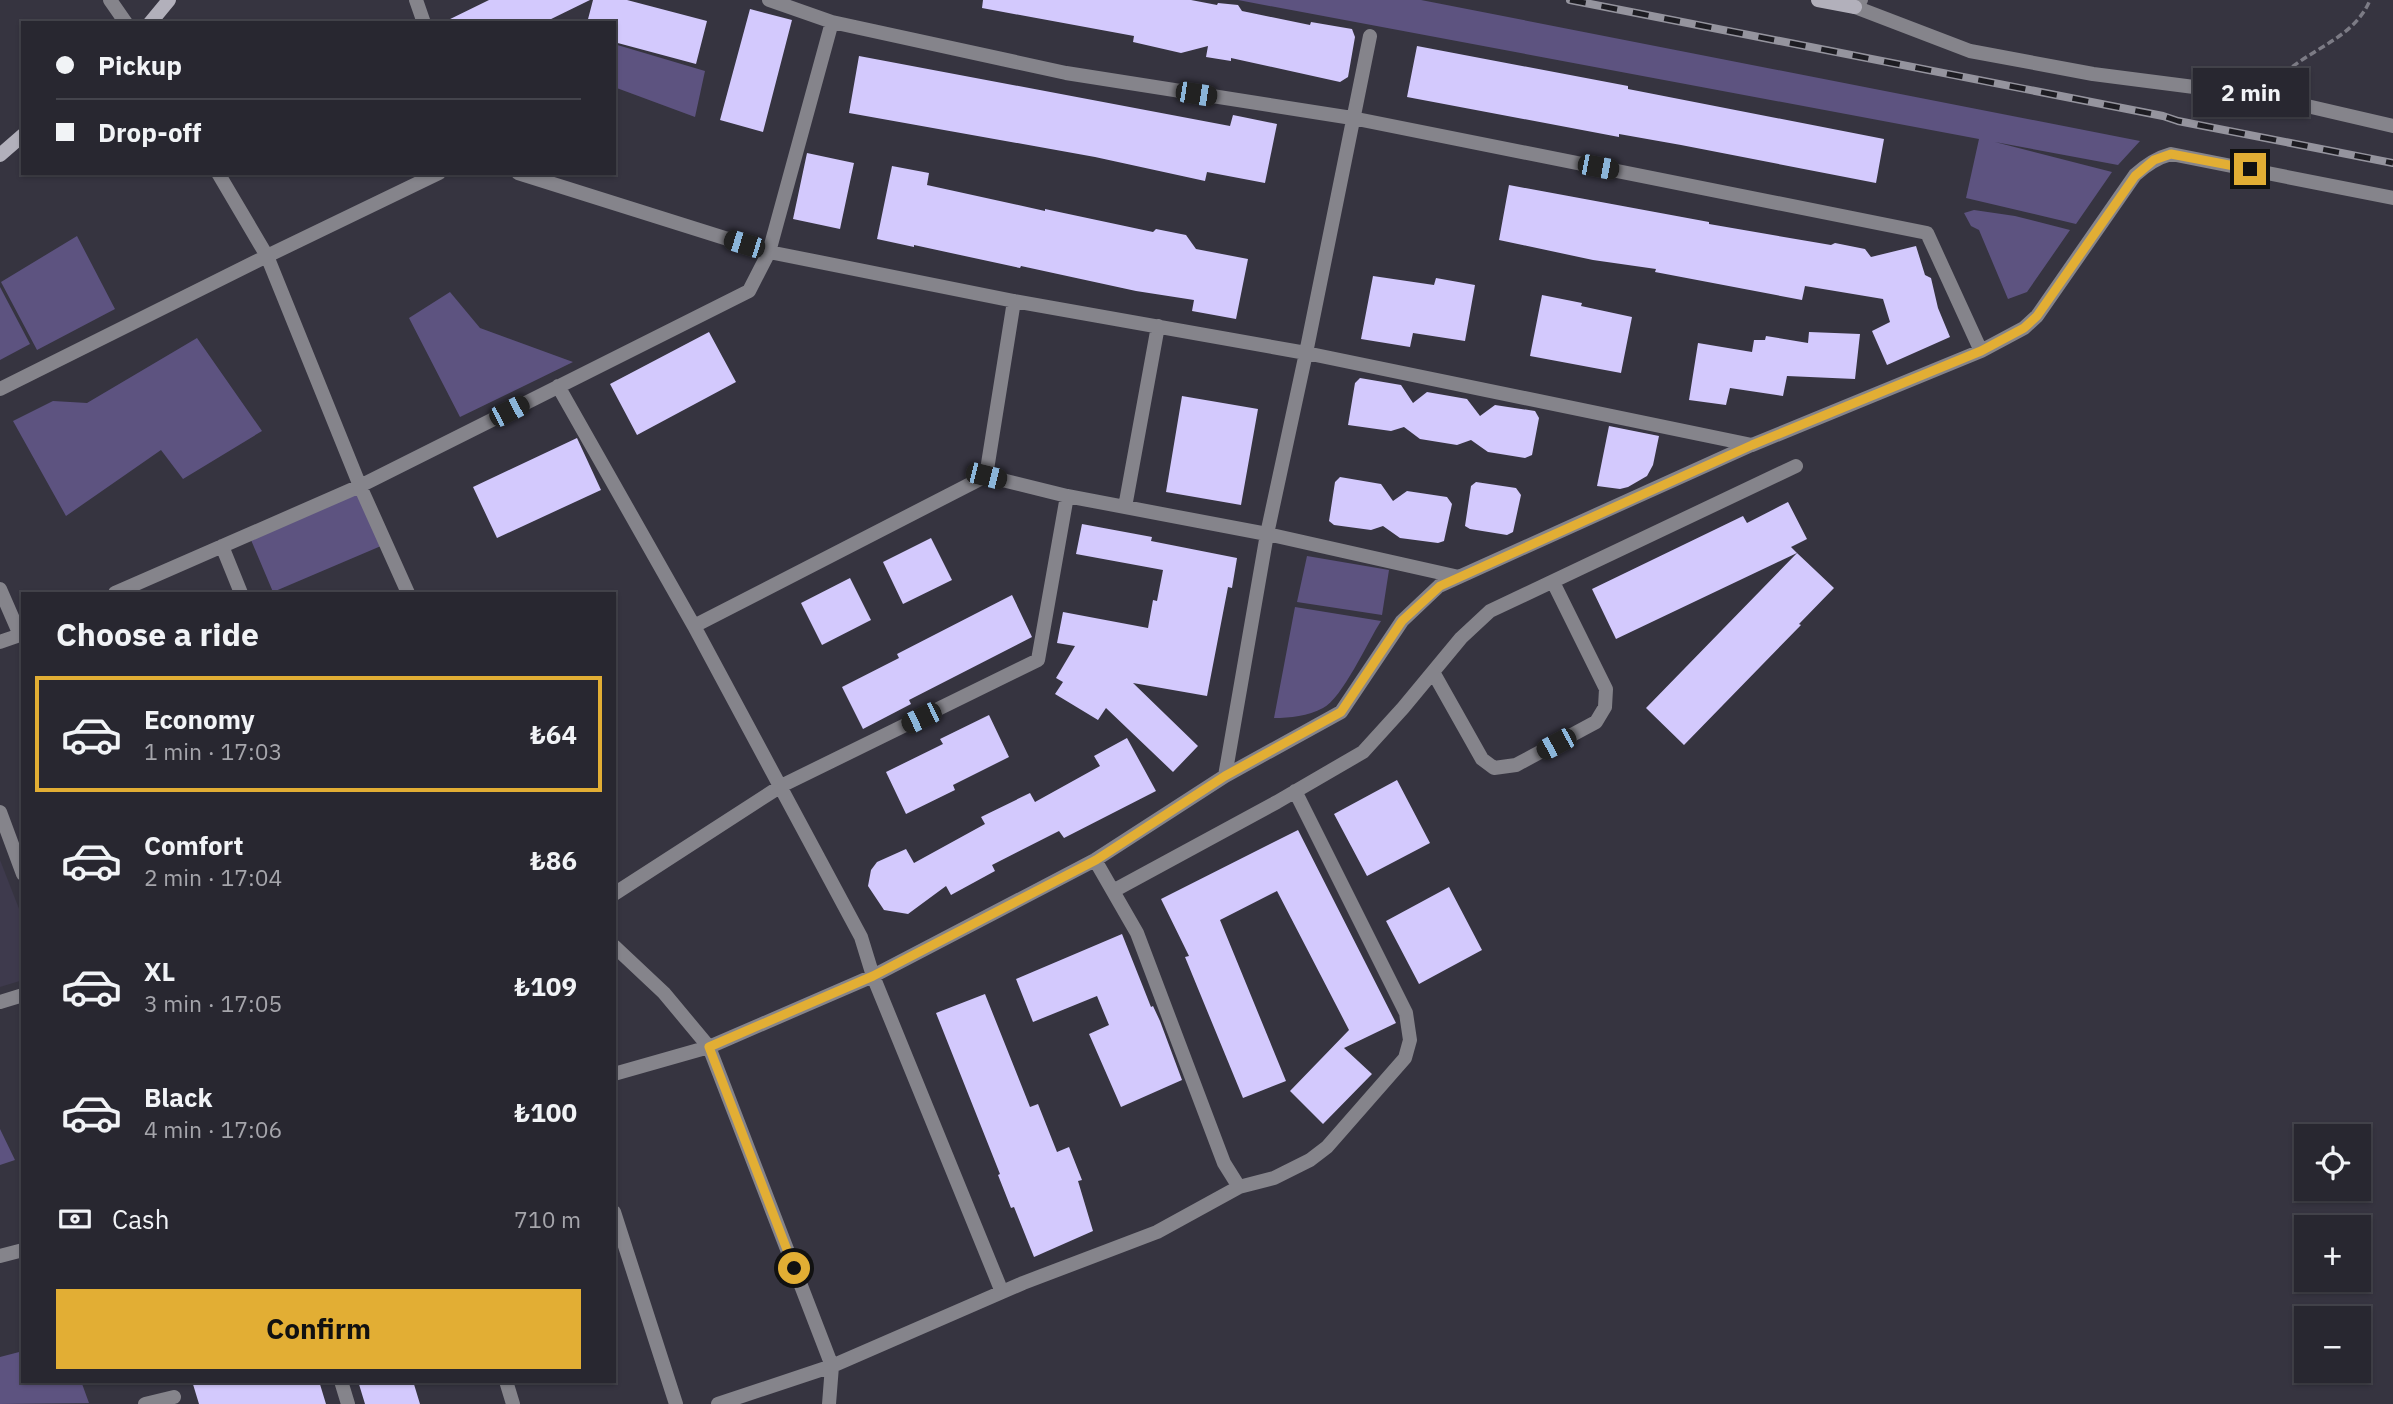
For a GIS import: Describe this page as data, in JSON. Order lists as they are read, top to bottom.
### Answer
{
  "page": {
    "banner": ["Pickup", "Drop-off"],
    "bubble": "2 min",
    "heading": "Choose a ride",
    "list": [
      {
        "name": "Economy",
        "note": "1 min · 17:03",
        "value": "₺64"
      },
      {
        "name": "Comfort",
        "note": "2 min · 17:04",
        "value": "₺86"
      },
      {
        "name": "XL",
        "note": "3 min · 17:05",
        "value": "₺109"
      },
      {
        "name": "Black",
        "note": "4 min · 17:06",
        "value": "₺100"
      }
    ],
    "map_buttons": ["+", "−"],
    "pay": ["Cash", "710 m"],
    "buttons": "Confirm"
  }
}
